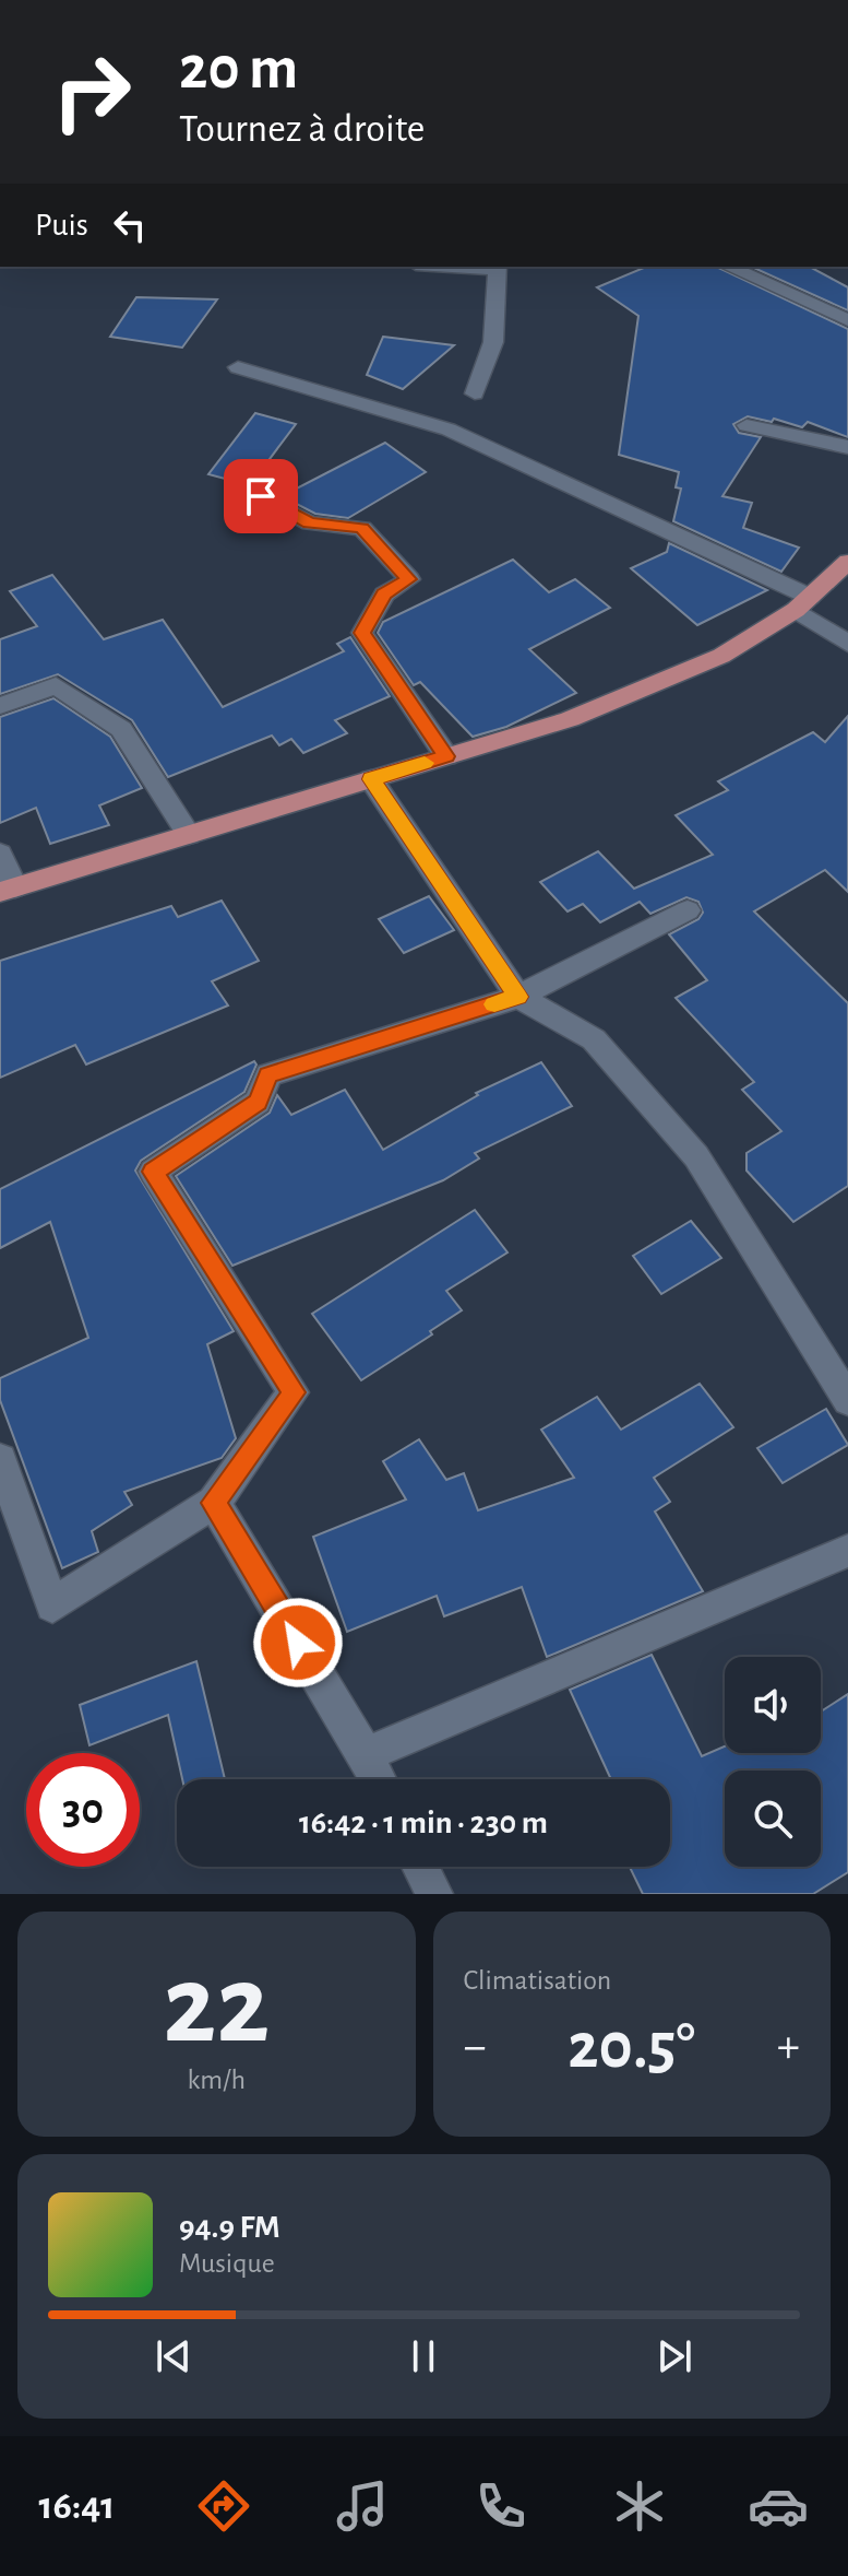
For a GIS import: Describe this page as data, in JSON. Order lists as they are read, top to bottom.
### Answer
{
  "page": {
    "turn": ["20 m", "Tournez à droite"],
    "then": "Puis",
    "limit": "30",
    "trip": "16:42 · 1 min · 230 m",
    "tile": [
      ["22", "km/h"],
      "Climatisation"
    ],
    "heat": ["−", "20.5°", "+"],
    "song": ["94.9 FM", "Musique"],
    "tabs": "16:41"
  }
}
